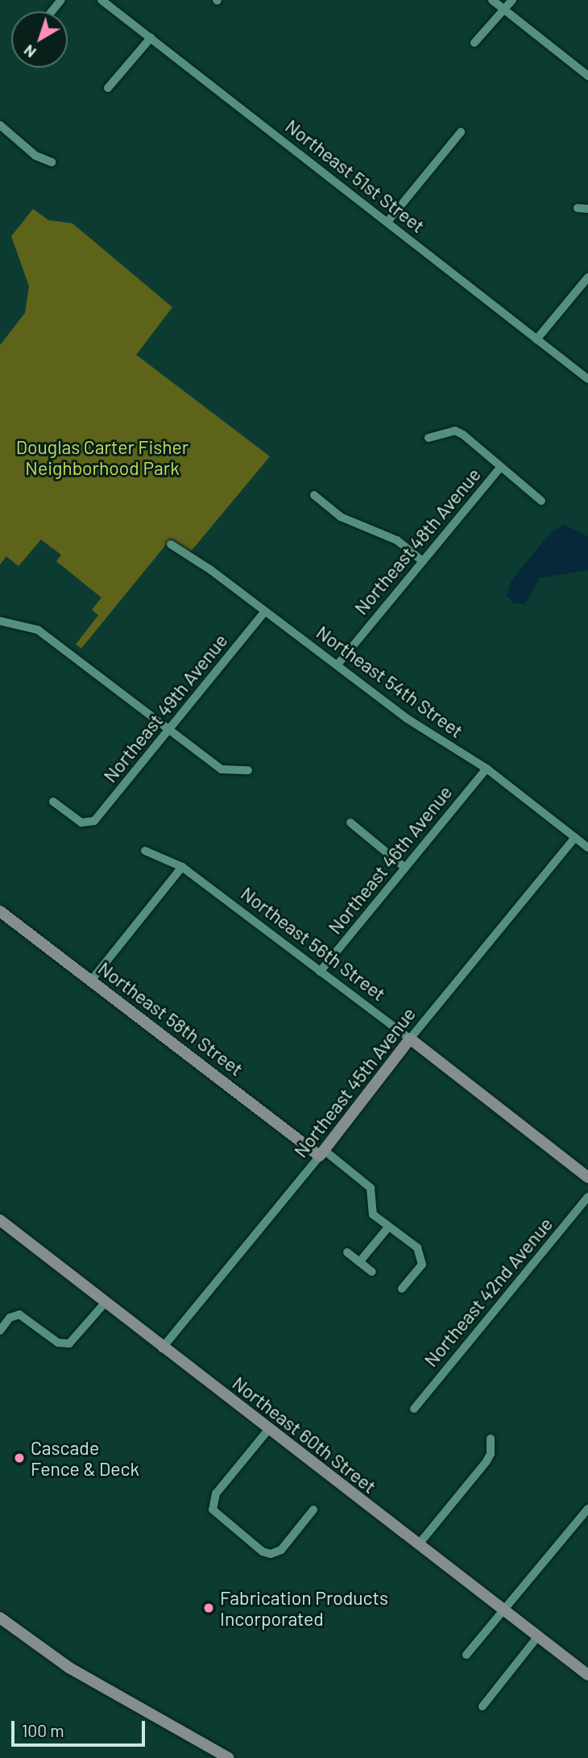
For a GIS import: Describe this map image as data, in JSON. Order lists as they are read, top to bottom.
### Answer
{
  "streets": {
    "street": [
      "Northeast 51st Street",
      "Northeast 48th Avenue",
      "Northeast 54th Street",
      "Northeast 49th Avenue",
      "Northeast 46th Avenue",
      "Northeast 56th Street",
      "Northeast 58th Street",
      "Northeast 45th Avenue",
      "Northeast 42nd Avenue",
      "Northeast 60th Street"
    ]
  },
  "crossings": [
    ["Northeast 48th Avenue", "Northeast 54th Street"],
    ["Northeast 54th Street", "Northeast 49th Avenue"],
    ["Northeast 54th Street", "Northeast 46th Avenue"],
    ["Northeast 54th Street", "Northeast 45th Avenue"],
    ["Northeast 46th Avenue", "Northeast 56th Street"],
    ["Northeast 56th Street", "Northeast 45th Avenue"],
    ["Northeast 58th Street", "Northeast 45th Avenue"],
    ["Northeast 45th Avenue", "Northeast 60th Street"]
  ],
  "parks": ["Douglas Carter Fisher Neighborhood Park"],
  "places": ["Cascade Fence & Deck", "Fabrication Products Incorporated"],
  "scale_bar": "100 m",
  "north": "bottom left"
}
